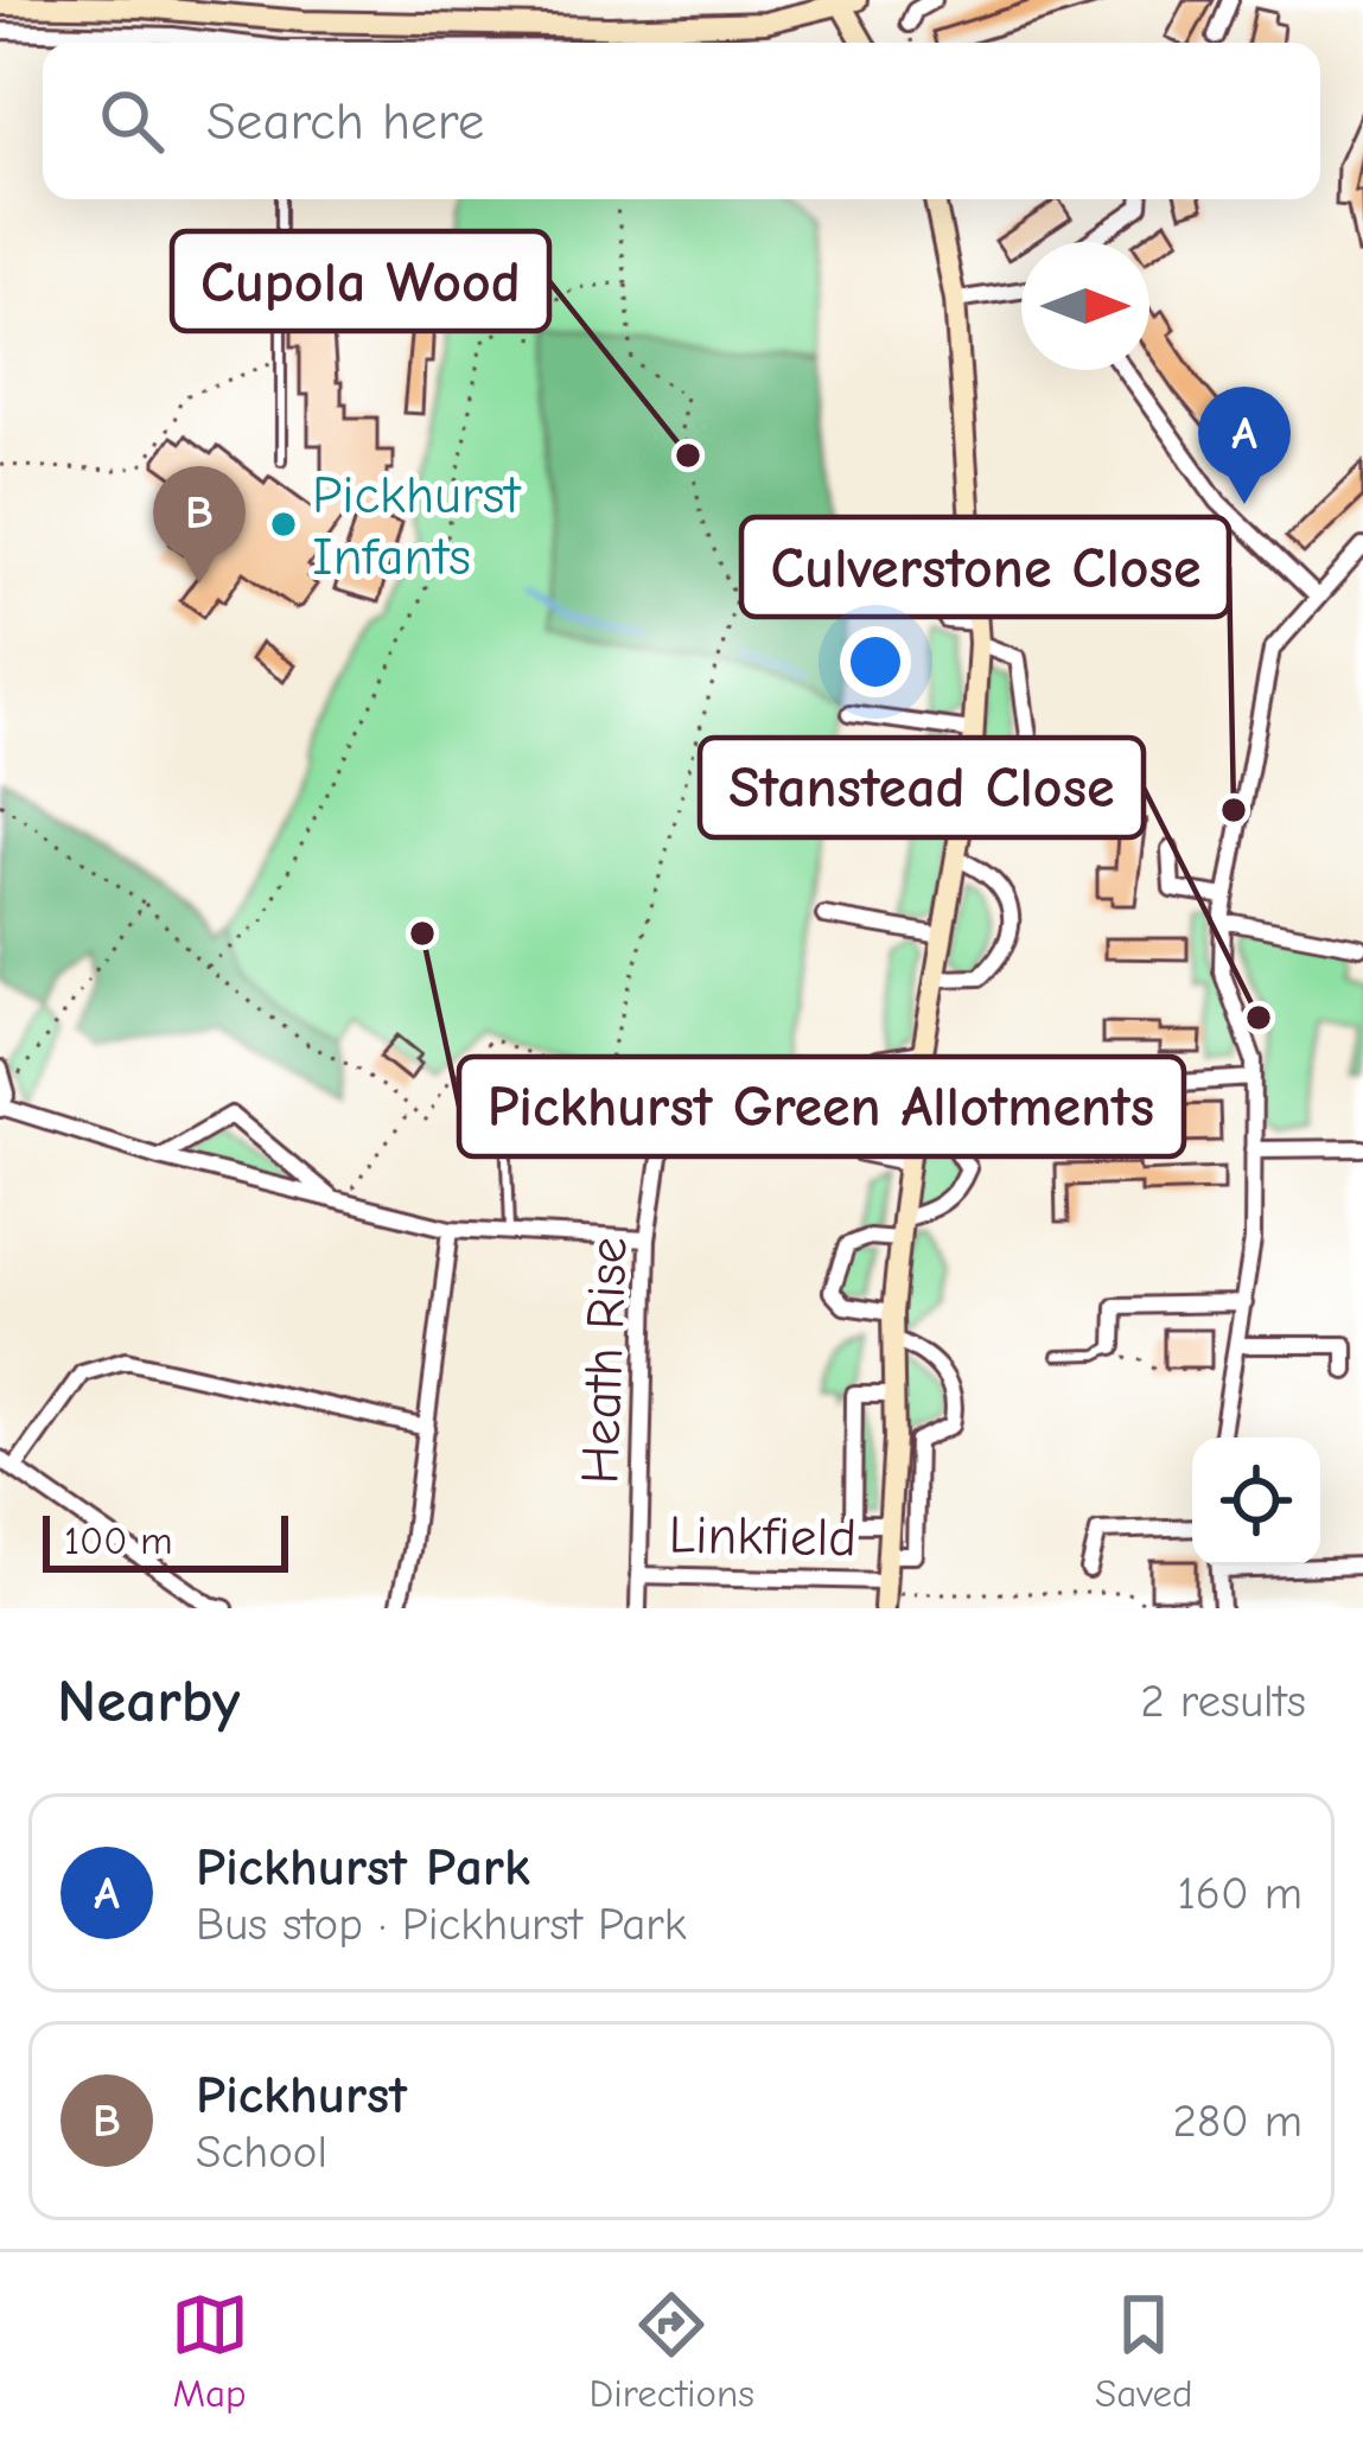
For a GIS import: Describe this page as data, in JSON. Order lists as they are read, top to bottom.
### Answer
{
  "streets": {
    "street": ["Heath Rise", "Linkfield"]
  },
  "crossings": [
    ["Heath Rise", "Linkfield"]
  ],
  "places": [
    "Cupola Wood",
    "Pickhurst Infants",
    "Culverstone Close",
    "Pickhurst Green Allotments",
    "Stanstead Close"
  ],
  "scale_bar": "100 m",
  "north": "right",
  "page": {
    "search": "Search here",
    "pins": ["A", "B"],
    "scale": "100 m",
    "heading": ["Nearby", "2 results"],
    "list": [
      {
        "mark": "A",
        "name": "Pickhurst Park",
        "note": "Bus stop · Pickhurst Park",
        "value": "160 m"
      },
      {
        "mark": "B",
        "name": "Pickhurst",
        "note": "School",
        "value": "280 m"
      }
    ],
    "nav": ["Map", "Directions", "Saved"]
  }
}
